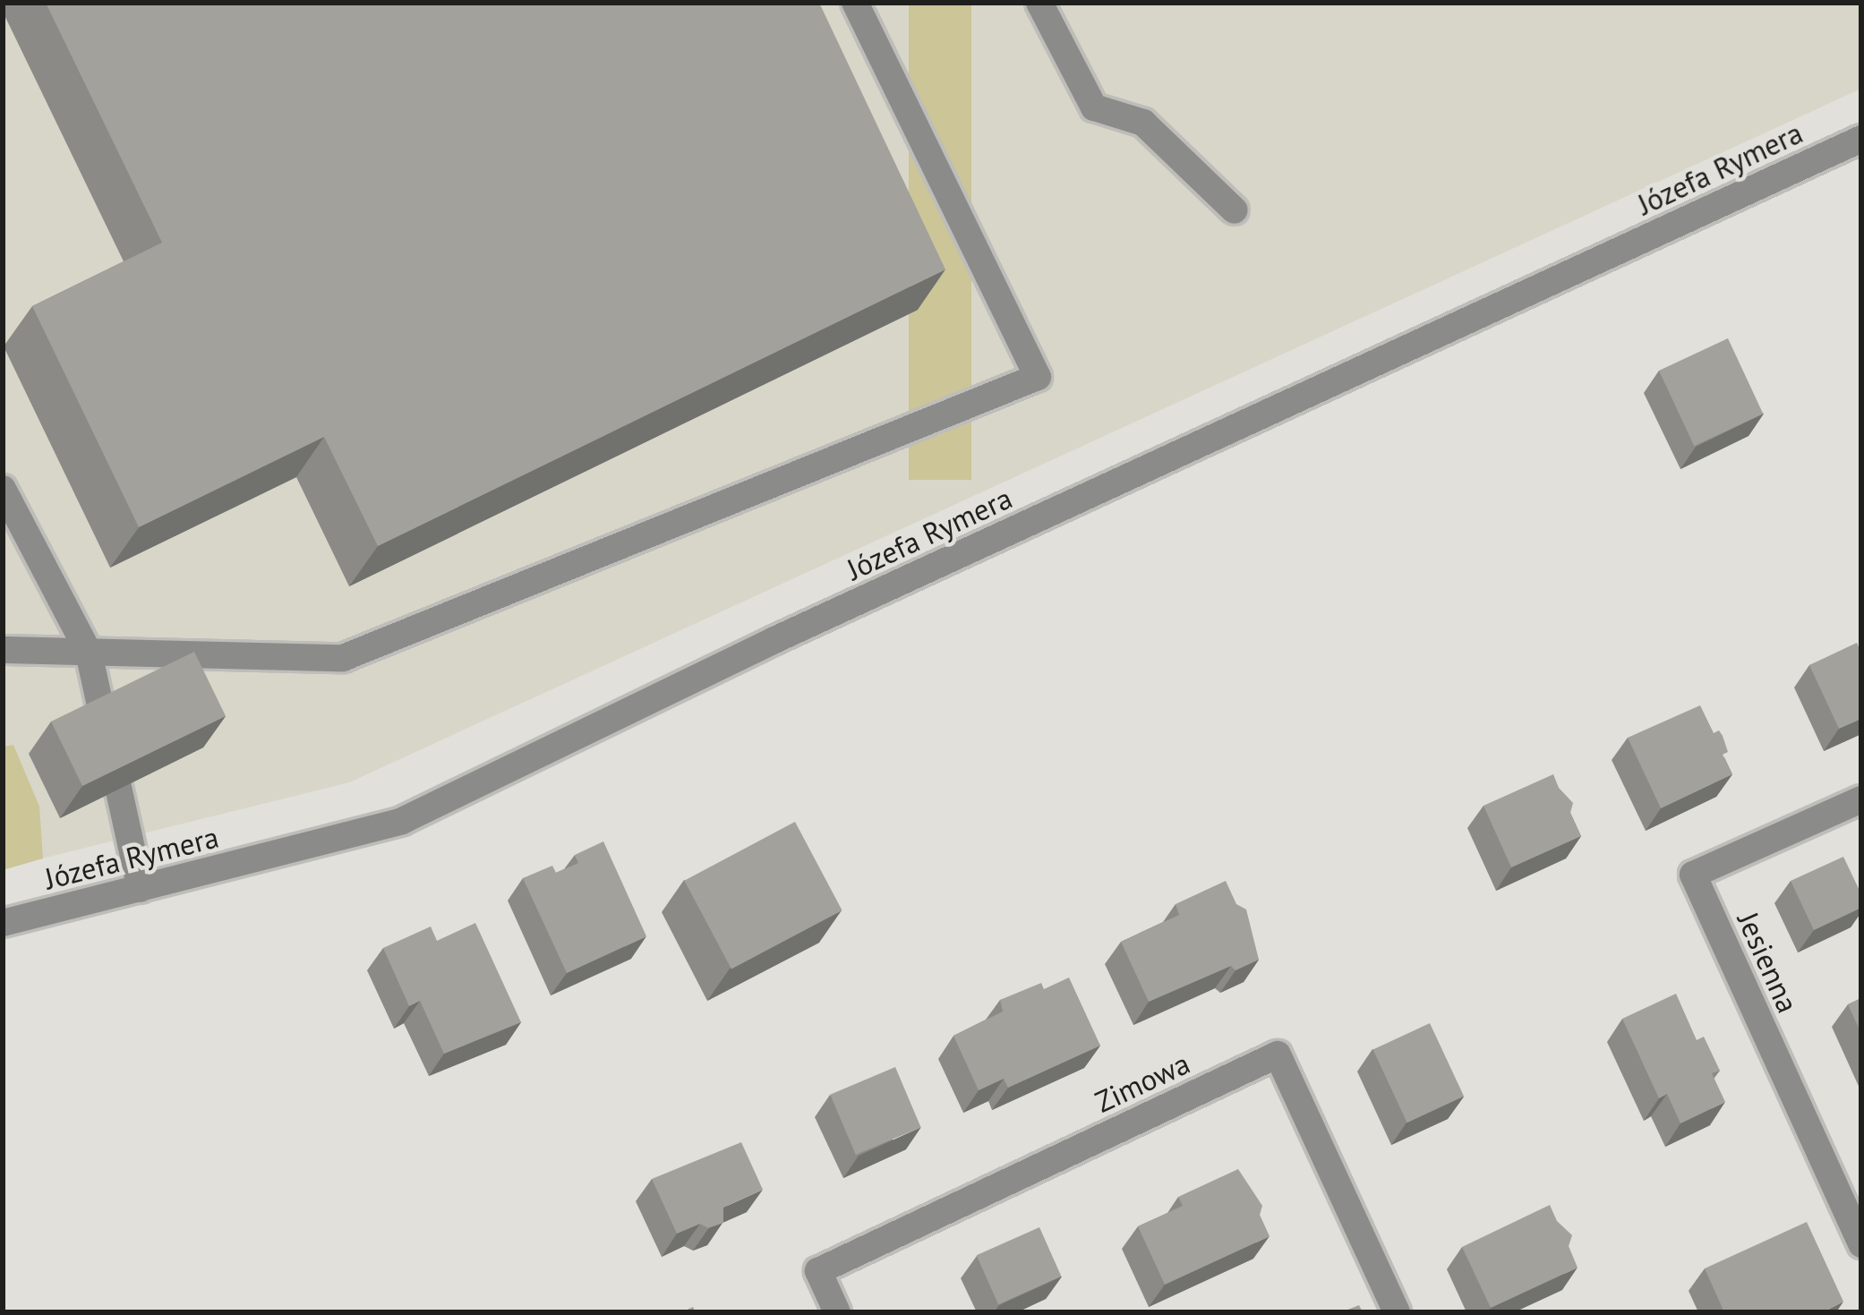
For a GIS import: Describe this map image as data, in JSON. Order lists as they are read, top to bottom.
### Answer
{
  "streets": {
    "street": ["Józefa Rymera", "Jesienna", "Zimowa"]
  }
}
